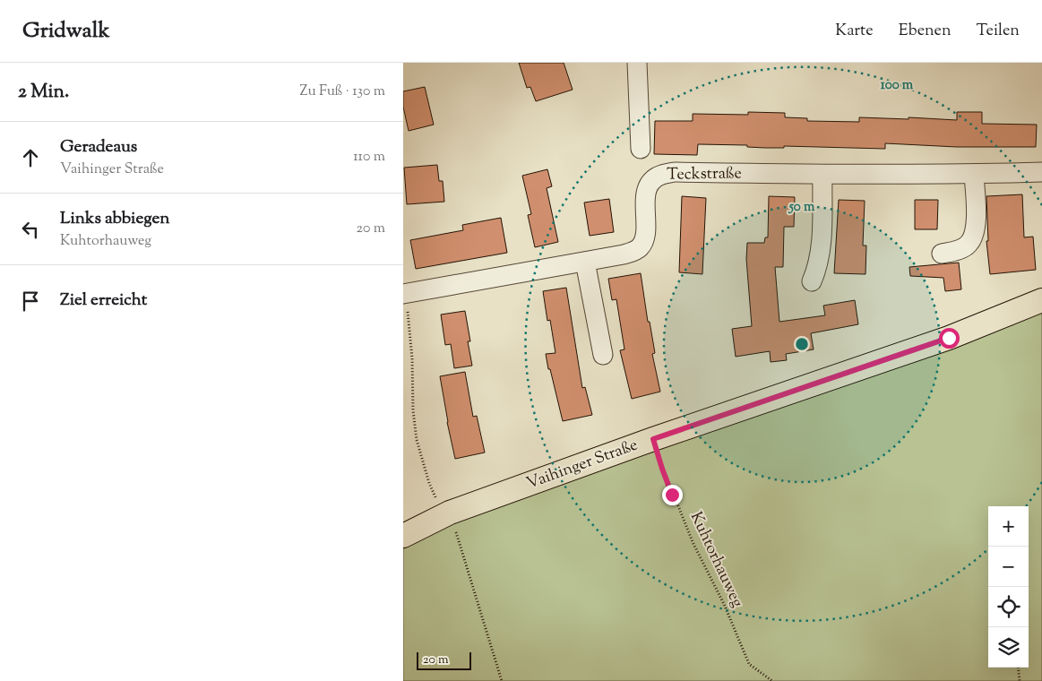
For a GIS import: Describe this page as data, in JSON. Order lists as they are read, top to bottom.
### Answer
{
  "streets": {
    "main road": ["Vaihinger Straße"],
    "street": ["Teckstraße"],
    "path": ["Kuhtorhauweg"]
  },
  "crossings": [
    ["Vaihinger Straße", "Kuhtorhauweg"]
  ],
  "scale_bar": "20 m",
  "page": {
    "header": "Gridwalk",
    "nav": ["Karte", "Ebenen", "Teilen"],
    "heading": ["2 Min.", "Zu Fuß · 130 m"],
    "list": [
      ["Geradeaus", "Vaihinger Straße", "110 m"],
      ["Links abbiegen", "Kuhtorhauweg", "20 m"],
      "Ziel erreicht"
    ],
    "map_buttons": ["+", "−"],
    "scale": "20 m"
  },
  "rings": ["100 m", "50 m"]
}
